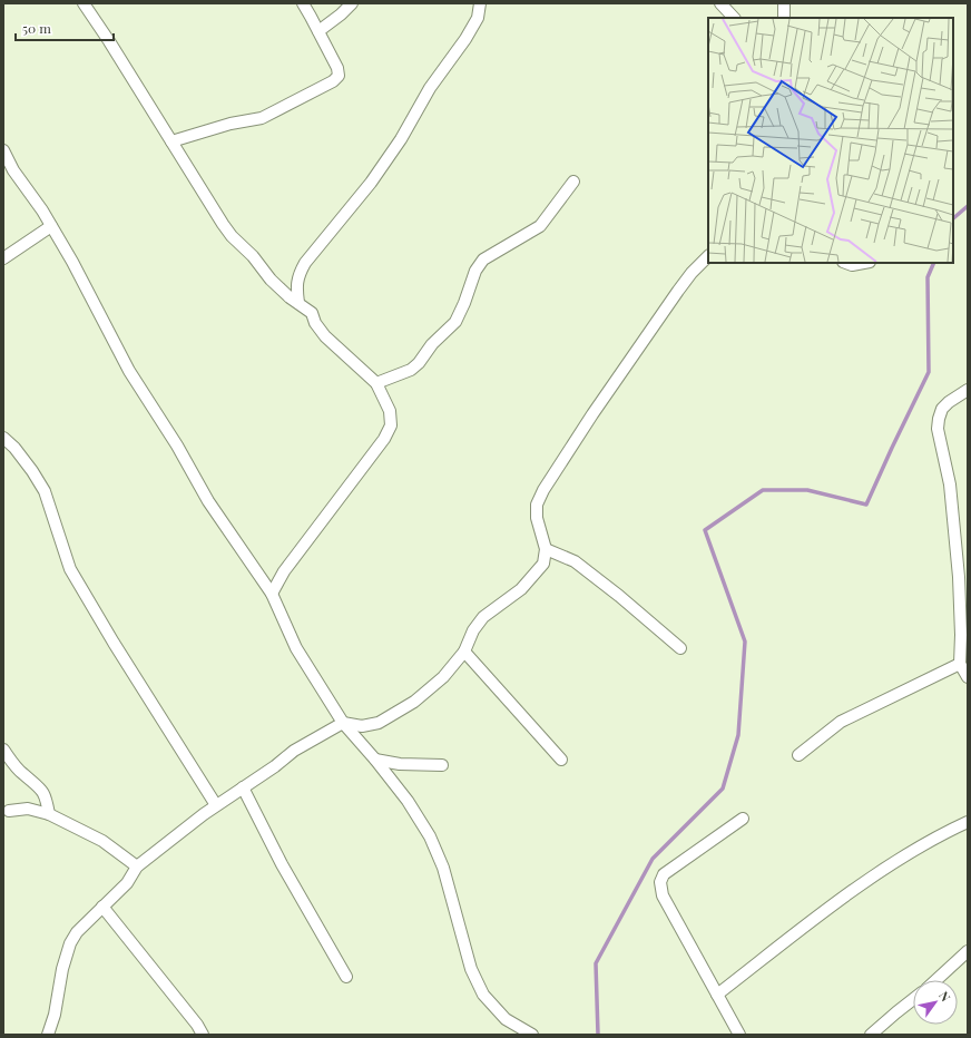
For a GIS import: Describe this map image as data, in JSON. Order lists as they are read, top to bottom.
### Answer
{
  "scale_bar": "50 m",
  "north": "top right"
}
